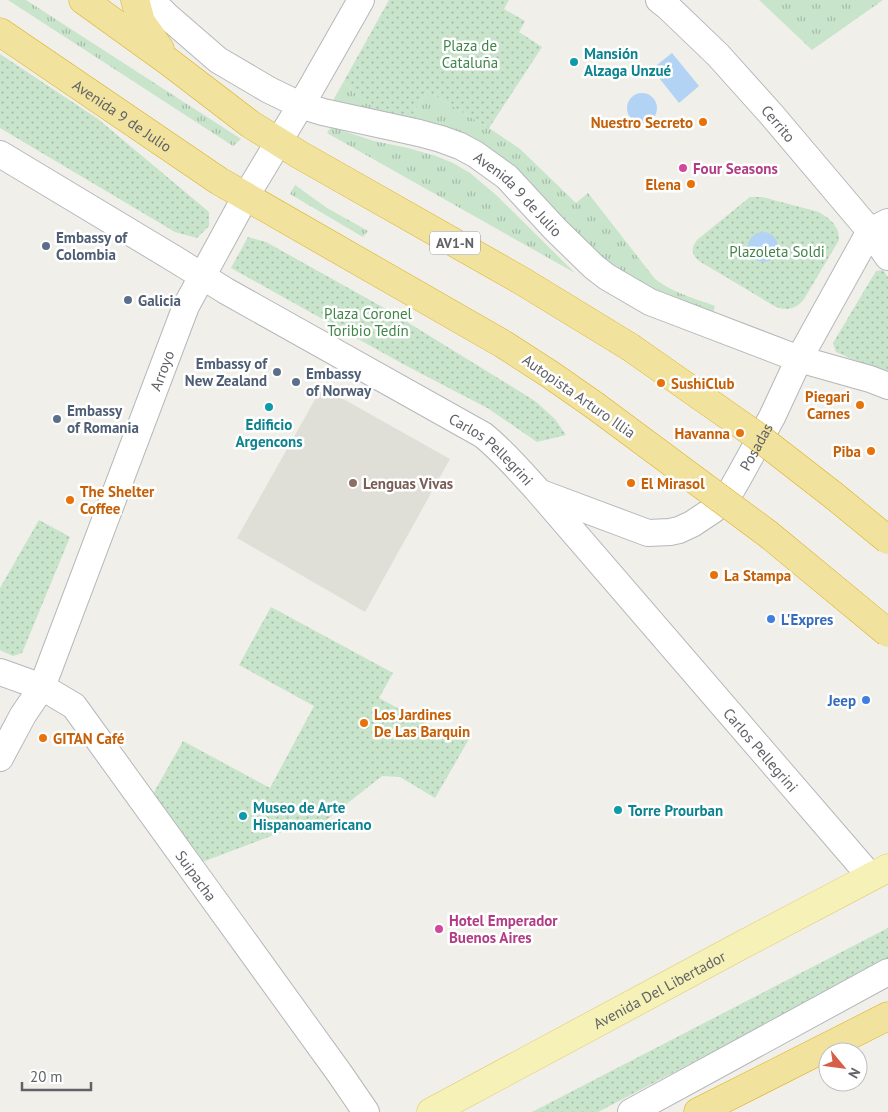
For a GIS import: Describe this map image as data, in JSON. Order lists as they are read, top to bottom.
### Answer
{
  "streets": {
    "highway": ["Avenida 9 de Julio", "AV1-N", "Autopista Arturo Illia"],
    "main road": ["Avenida Del Libertador"],
    "street": [
      "Cerrito",
      "Arroyo",
      "Posadas",
      "Carlos Pellegrini",
      "Suipacha"
    ]
  },
  "crossings": [
    ["Avenida 9 de Julio", "Arroyo"],
    ["Avenida 9 de Julio", "Autopista Arturo Illia"],
    ["Avenida 9 de Julio", "Posadas"],
    ["Cerrito", "Posadas"],
    ["AV1-N", "Arroyo"],
    ["Arroyo", "Autopista Arturo Illia"],
    ["Arroyo", "Carlos Pellegrini"],
    ["Arroyo", "Suipacha"],
    ["Posadas", "Carlos Pellegrini"],
    ["Carlos Pellegrini", "Avenida Del Libertador"]
  ],
  "parks": ["Plaza de Cataluña", "Plazoleta Soldi", "Plaza Coronel Toribio Tedín"],
  "places": [
    "Mansión Alzaga Unzué",
    "Nuestro Secreto",
    "Four Seasons",
    "Elena",
    "Embassy of Colombia",
    "Galicia",
    "Embassy of New Zealand",
    "Embassy of Norway",
    "SushiClub",
    "Piegari Carnes",
    "Edificio Argencons",
    "Embassy of Romania",
    "Havanna",
    "Piba",
    "Lenguas Vivas",
    "El Mirasol",
    "The Shelter Coffee",
    "La Stampa",
    "L'Expres",
    "Jeep",
    "Los Jardines De Las Barquin",
    "GITAN Café",
    "Torre Prourban",
    "Museo de Arte Hispanoamericano",
    "Hotel Emperador Buenos Aires"
  ],
  "scale_bar": "20 m",
  "north": "bottom right"
}
